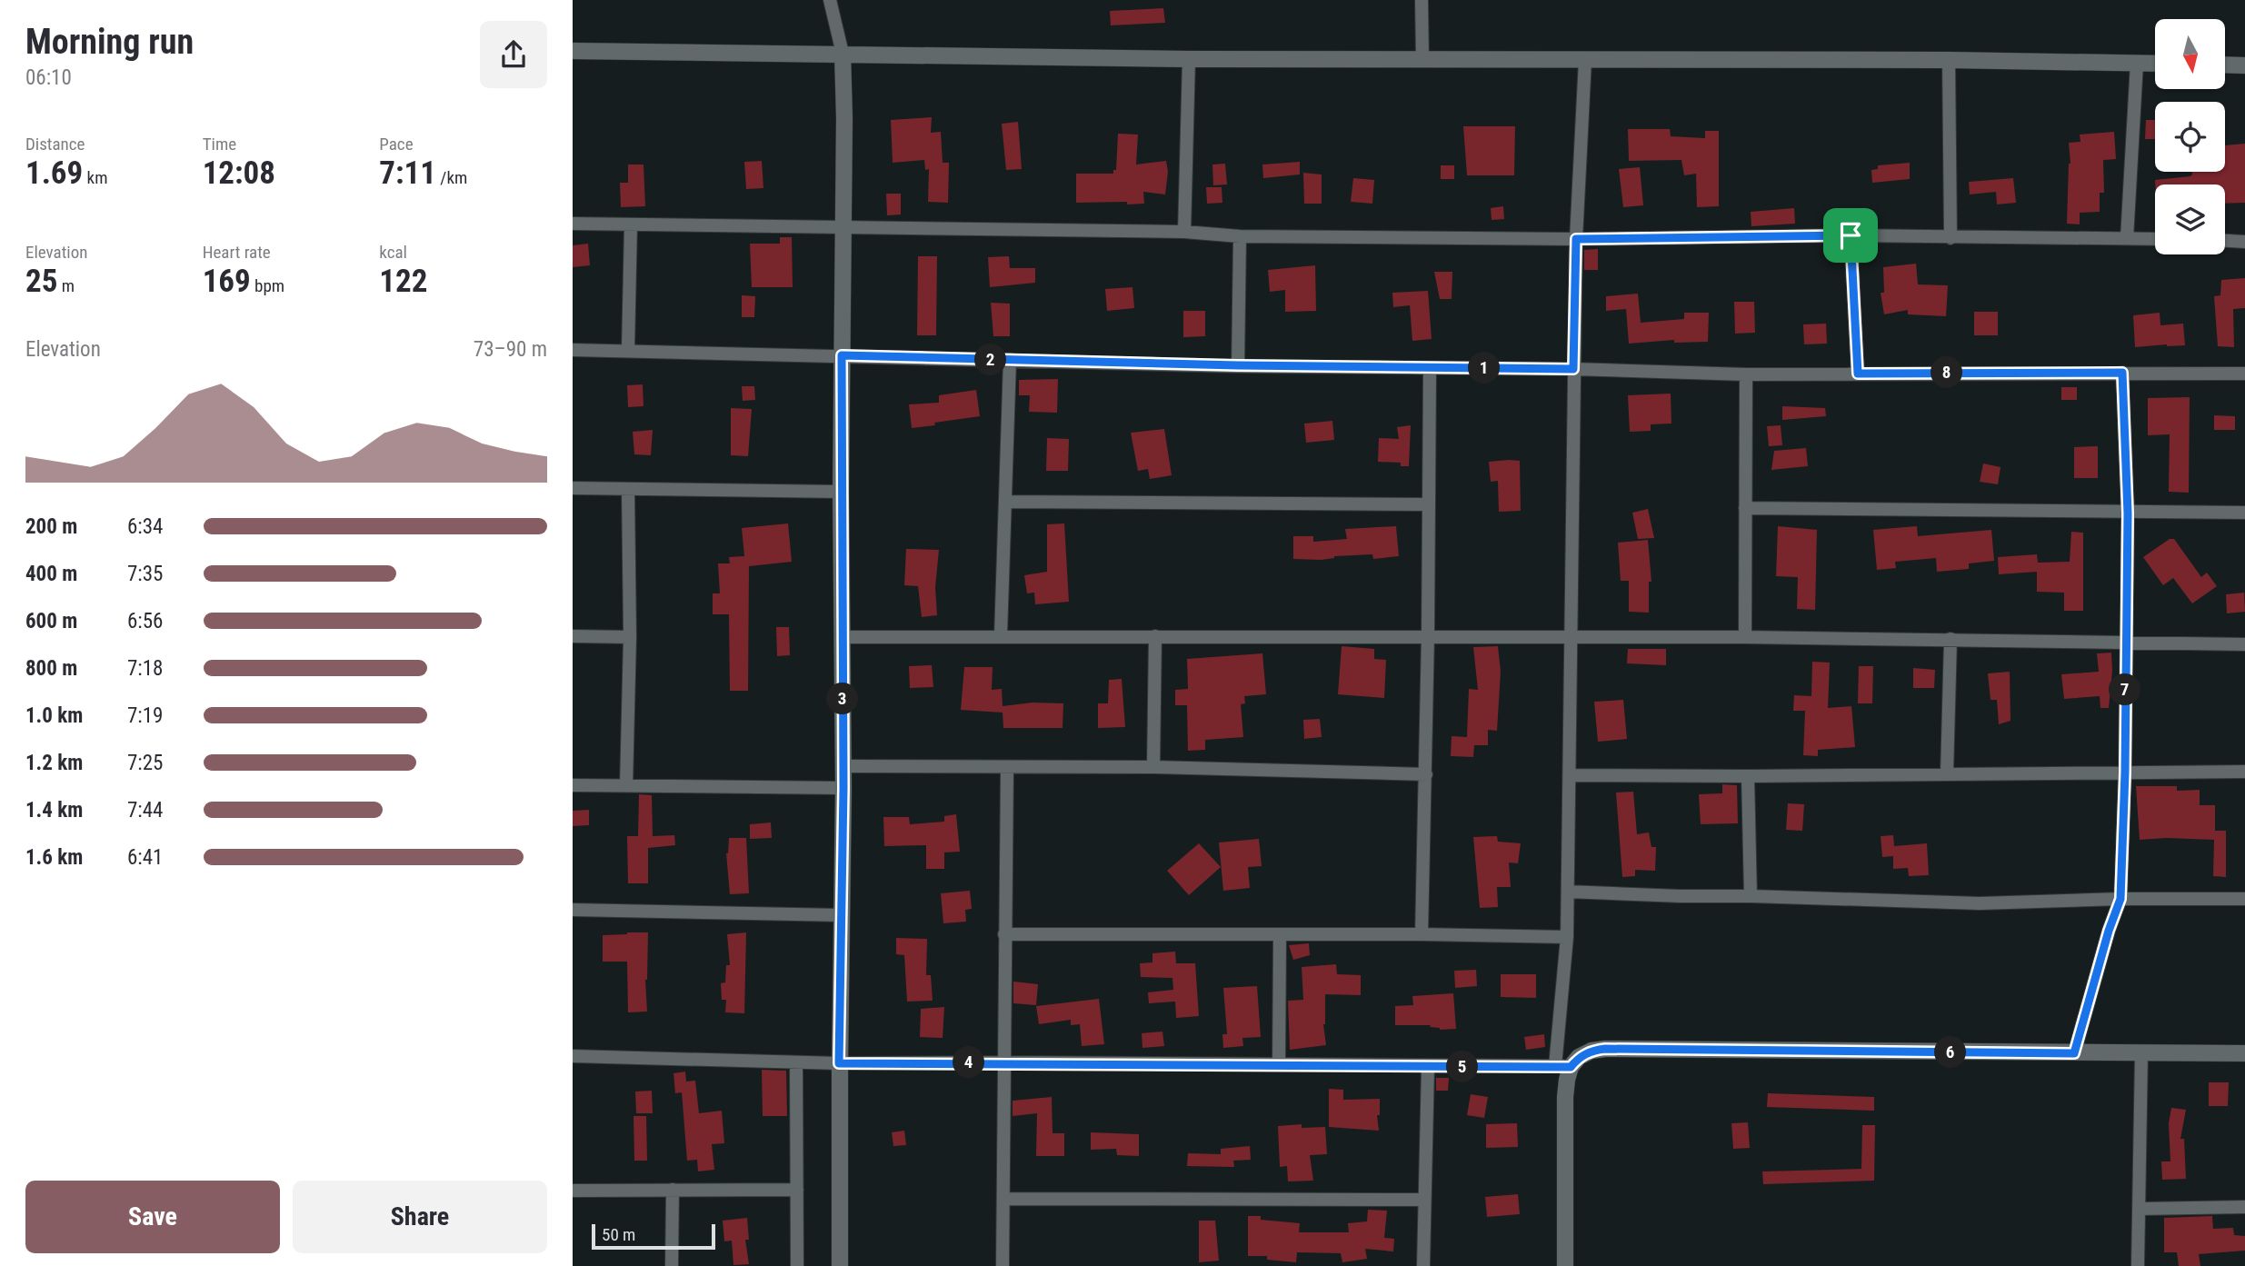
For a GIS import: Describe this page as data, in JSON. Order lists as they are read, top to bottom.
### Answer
{
  "scale_bar": "50 m",
  "north": "bottom",
  "page": {
    "heading": ["Morning run", "06:10"],
    "stats": [
      ["Distance", "1.69 km"],
      ["Time", "12:08"],
      ["Pace", "7:11 /km"],
      ["Elevation", "25 m"],
      ["Heart rate", "169 bpm"],
      ["kcal", "122"]
    ],
    "chart": ["Elevation", "73–90 m"],
    "pins": [
      "2",
      "1",
      "8",
      "7",
      "3",
      "6",
      "4",
      "5"
    ],
    "list": [
      {
        "name": "200 m",
        "note": "6:34"
      },
      {
        "name": "400 m",
        "note": "7:35"
      },
      {
        "name": "600 m",
        "note": "6:56"
      },
      {
        "name": "800 m",
        "note": "7:18"
      },
      {
        "name": "1.0 km",
        "note": "7:19"
      },
      {
        "name": "1.2 km",
        "note": "7:25"
      },
      {
        "name": "1.4 km",
        "note": "7:44"
      },
      {
        "name": "1.6 km",
        "note": "6:41"
      }
    ],
    "buttons": ["Save", "Share"],
    "scale": "50 m"
  }
}
